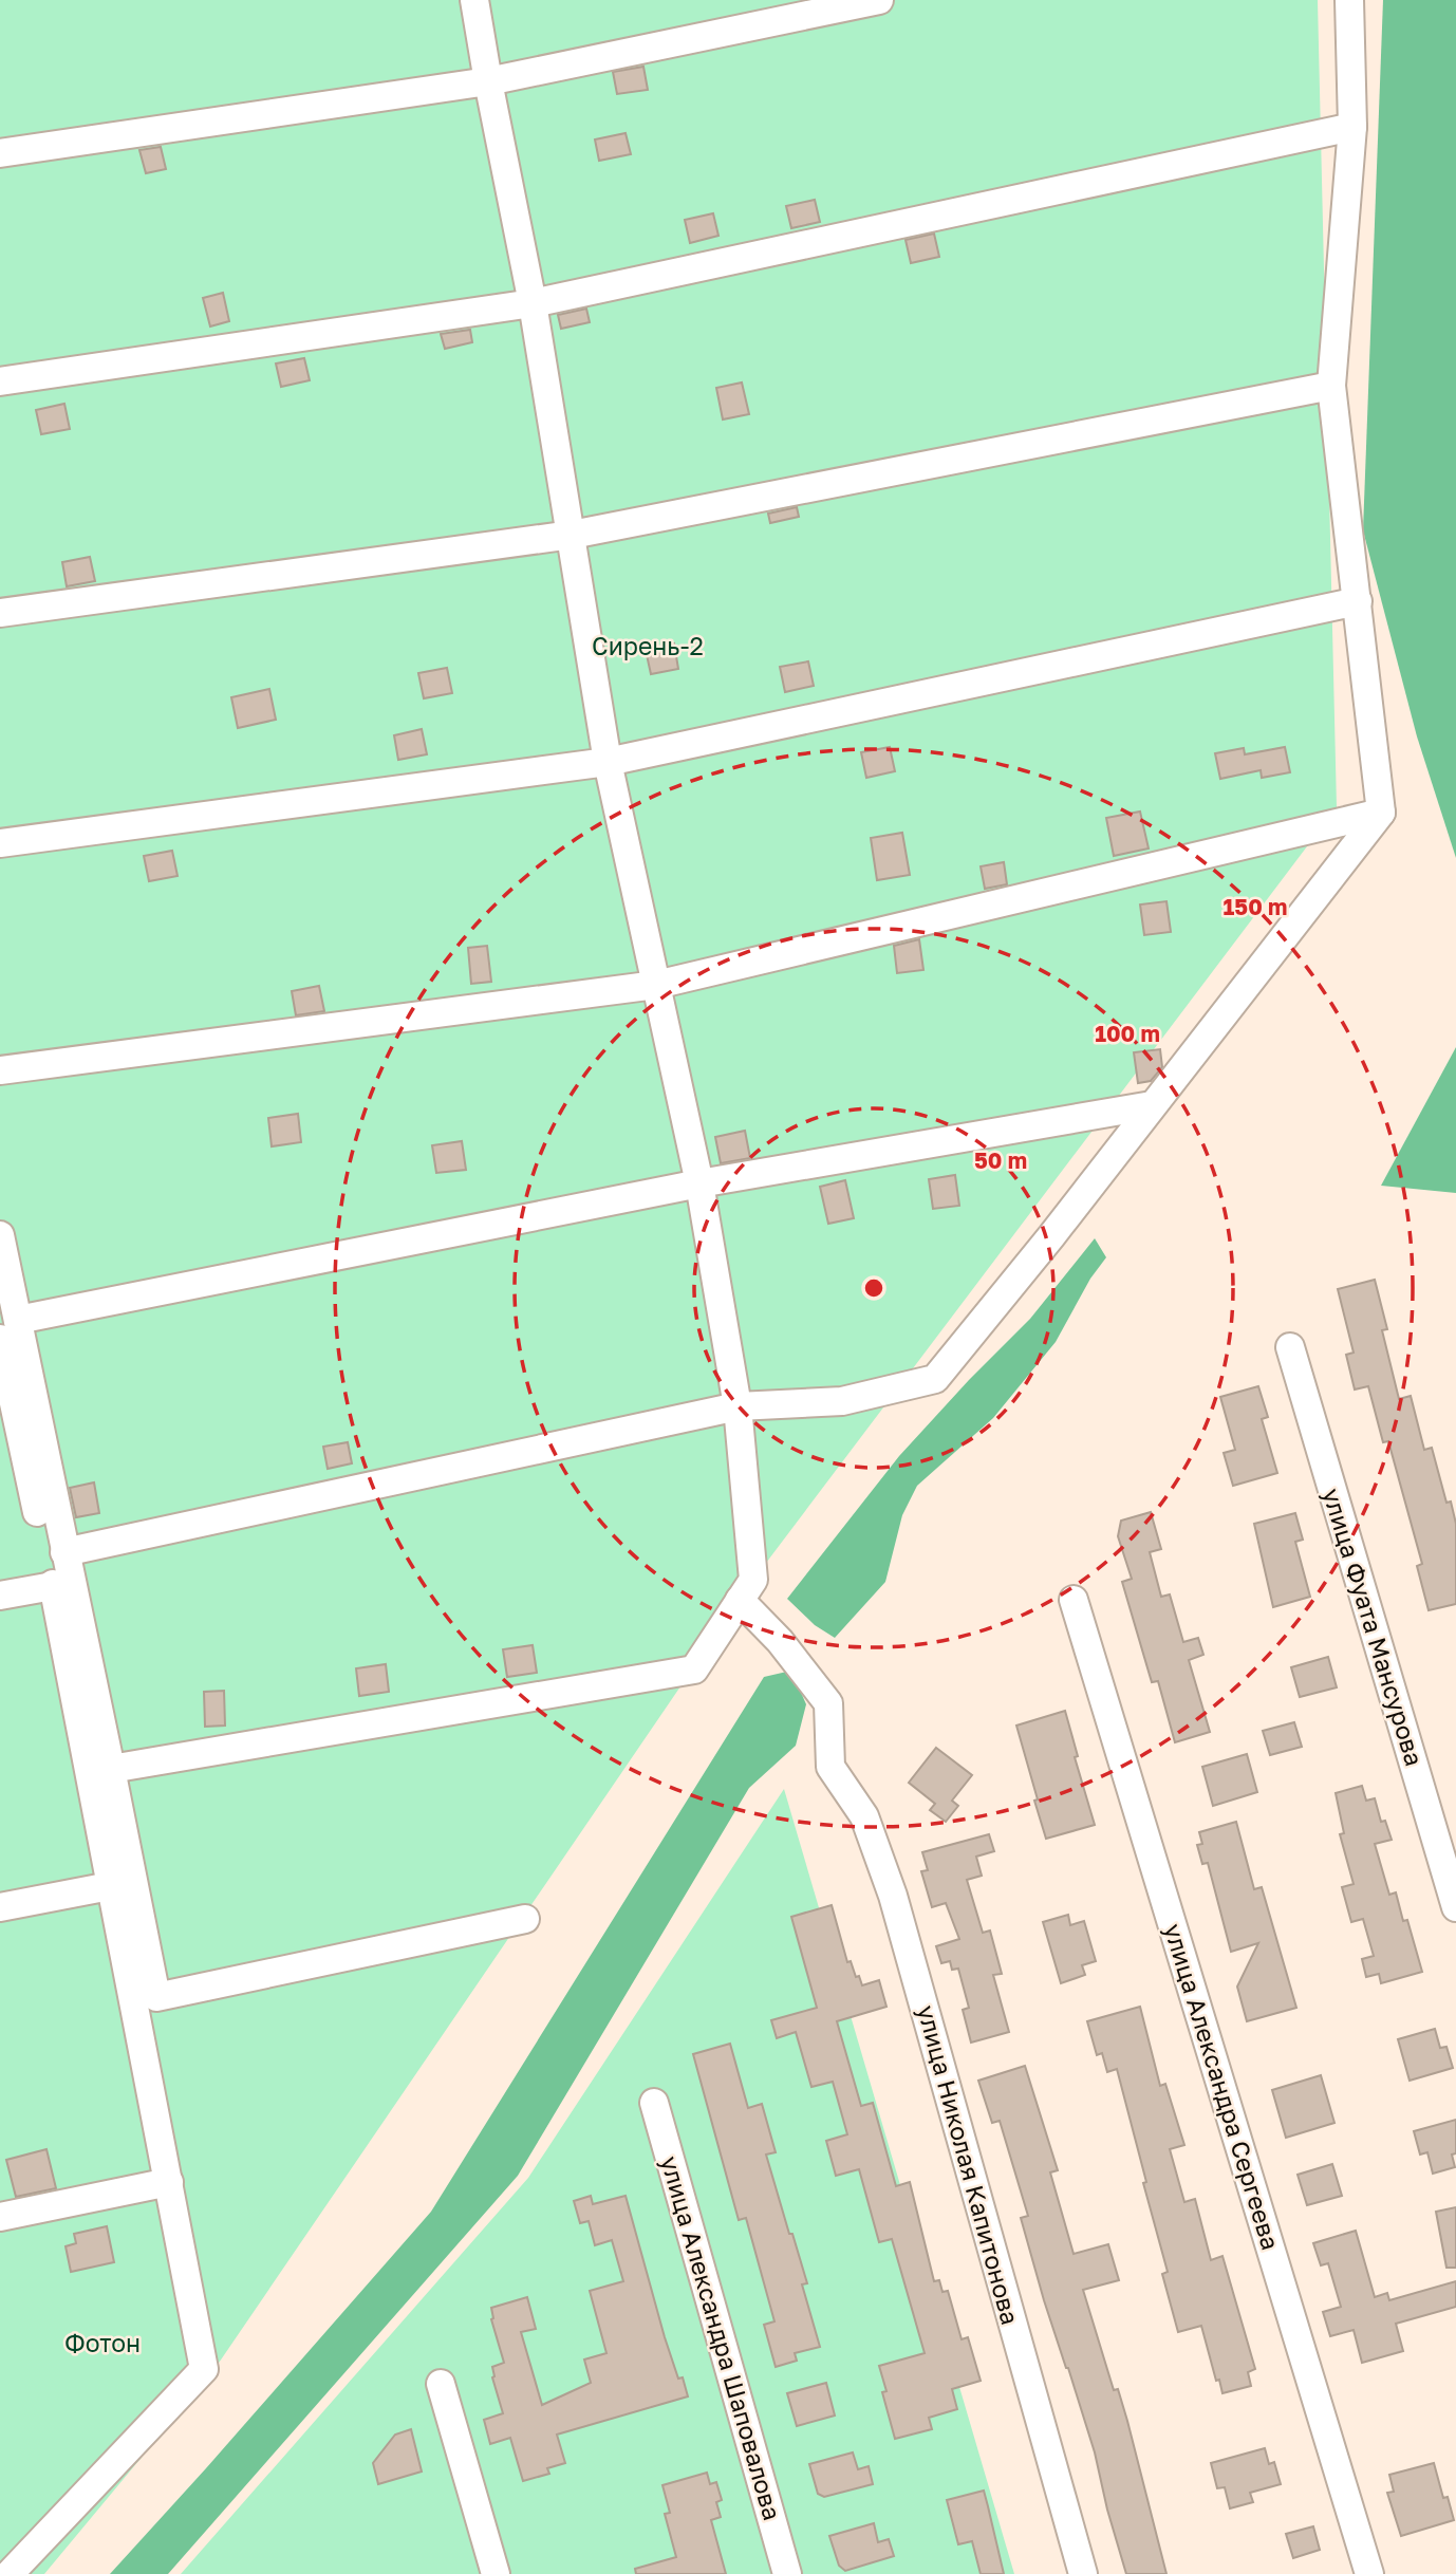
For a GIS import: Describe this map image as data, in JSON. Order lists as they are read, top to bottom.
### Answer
{
  "streets": {
    "street": [
      "улица Фуата Мансурова",
      "улица Александра Сергеева",
      "улица Николая Капитонова",
      "улица Александра Шаповалова"
    ]
  },
  "parks": ["Сирень-2", "Фотон"],
  "rings": ["150 m", "100 m", "50 m"]
}
